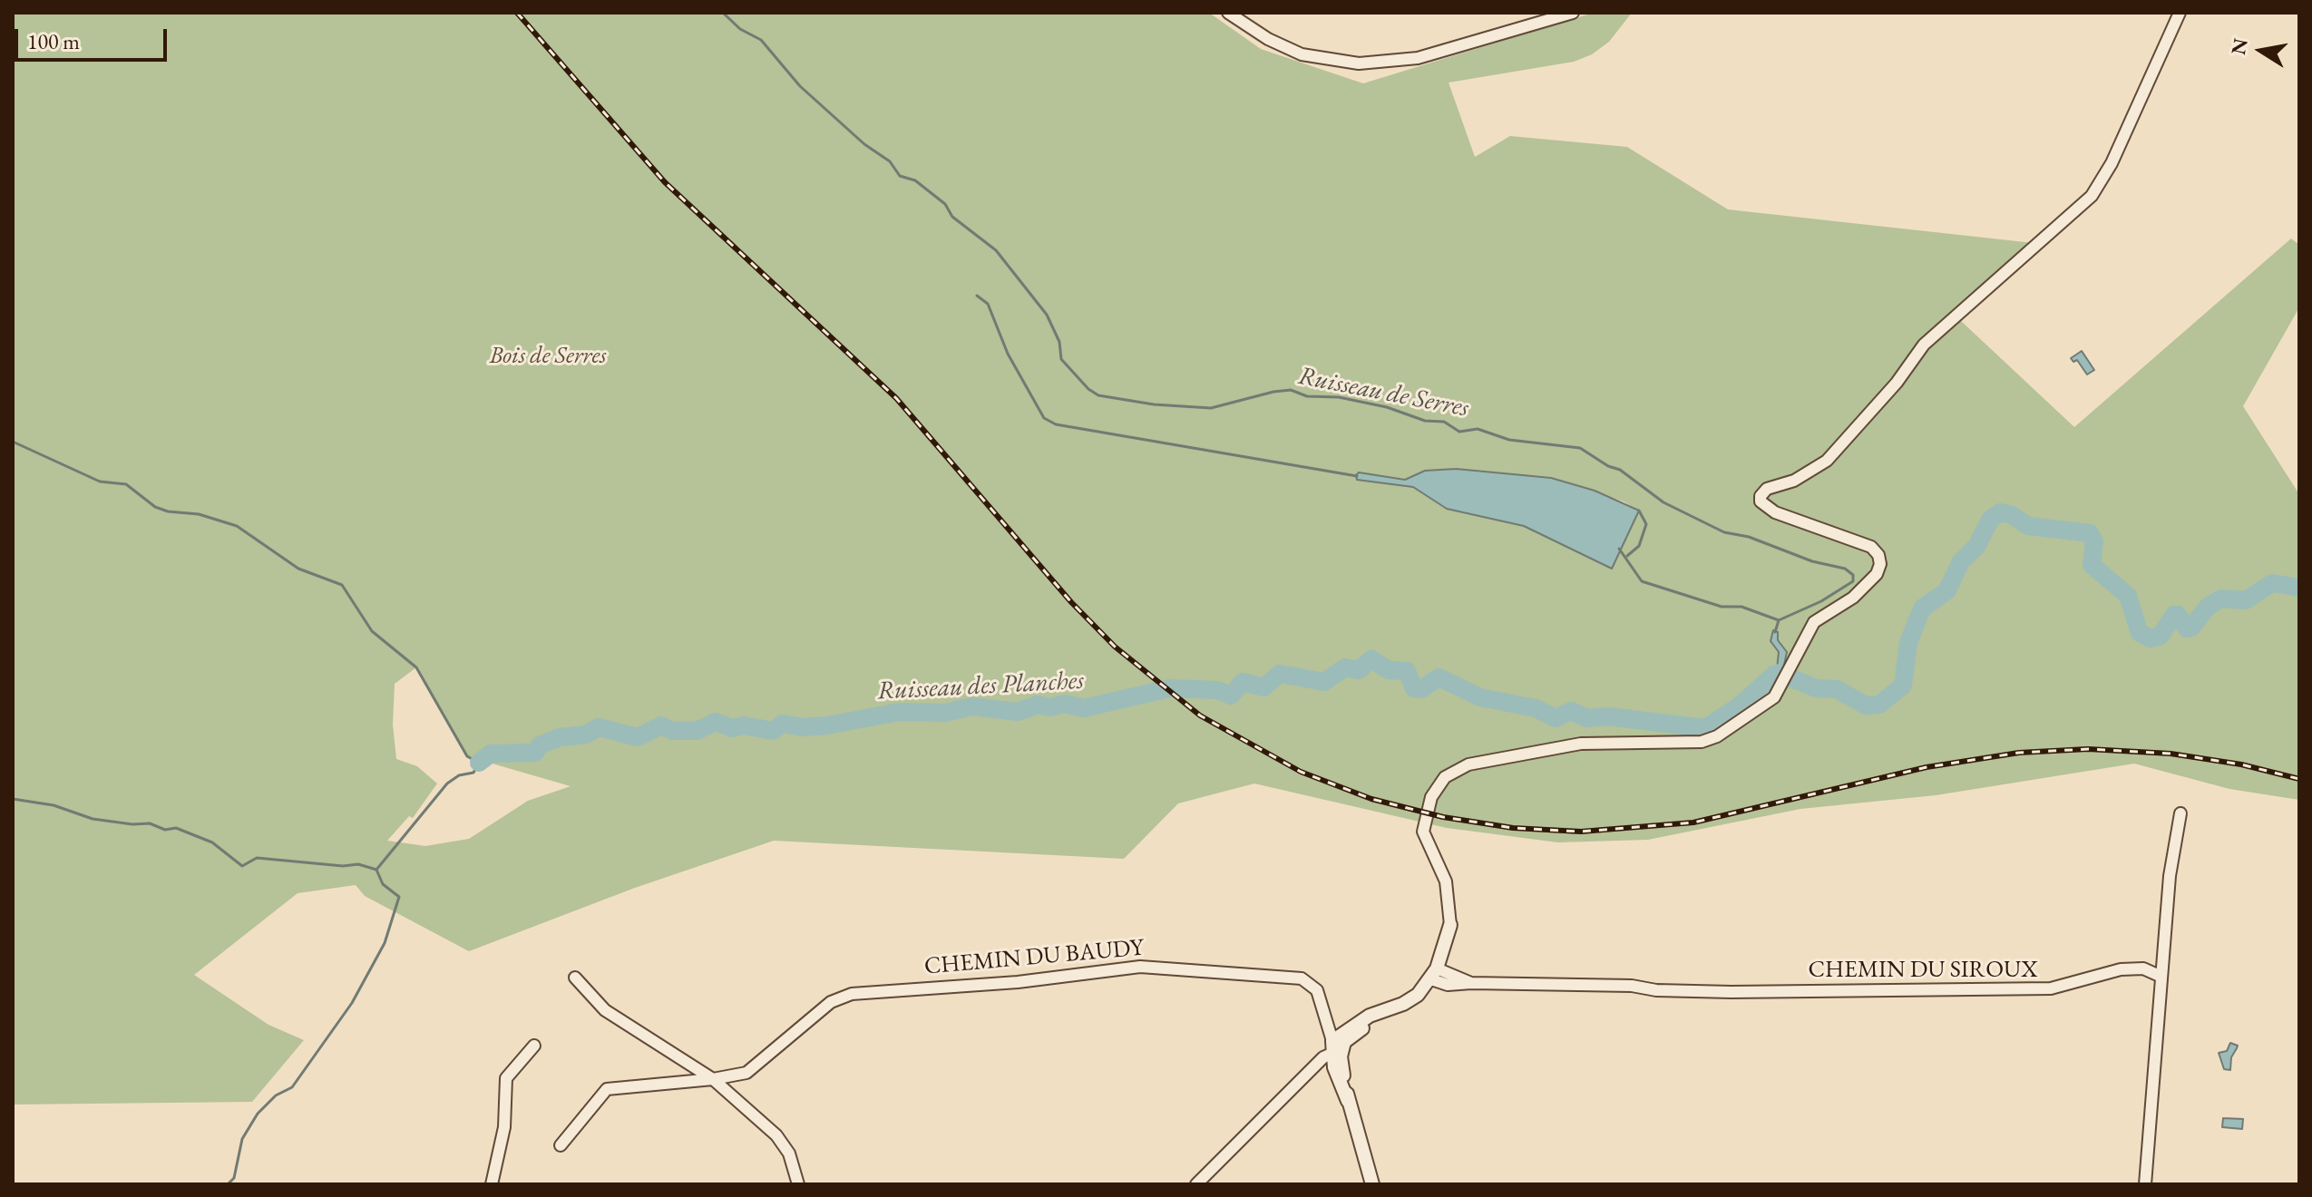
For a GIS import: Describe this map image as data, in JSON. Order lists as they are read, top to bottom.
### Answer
{
  "streets": {
    "street": ["CHEMIN DU BAUDY", "CHEMIN DU SIROUX"]
  },
  "water": ["Ruisseau de Serres", "Ruisseau des Planches"],
  "parks": ["Bois de Serres"],
  "scale_bar": "100 m",
  "north": "left"
}
